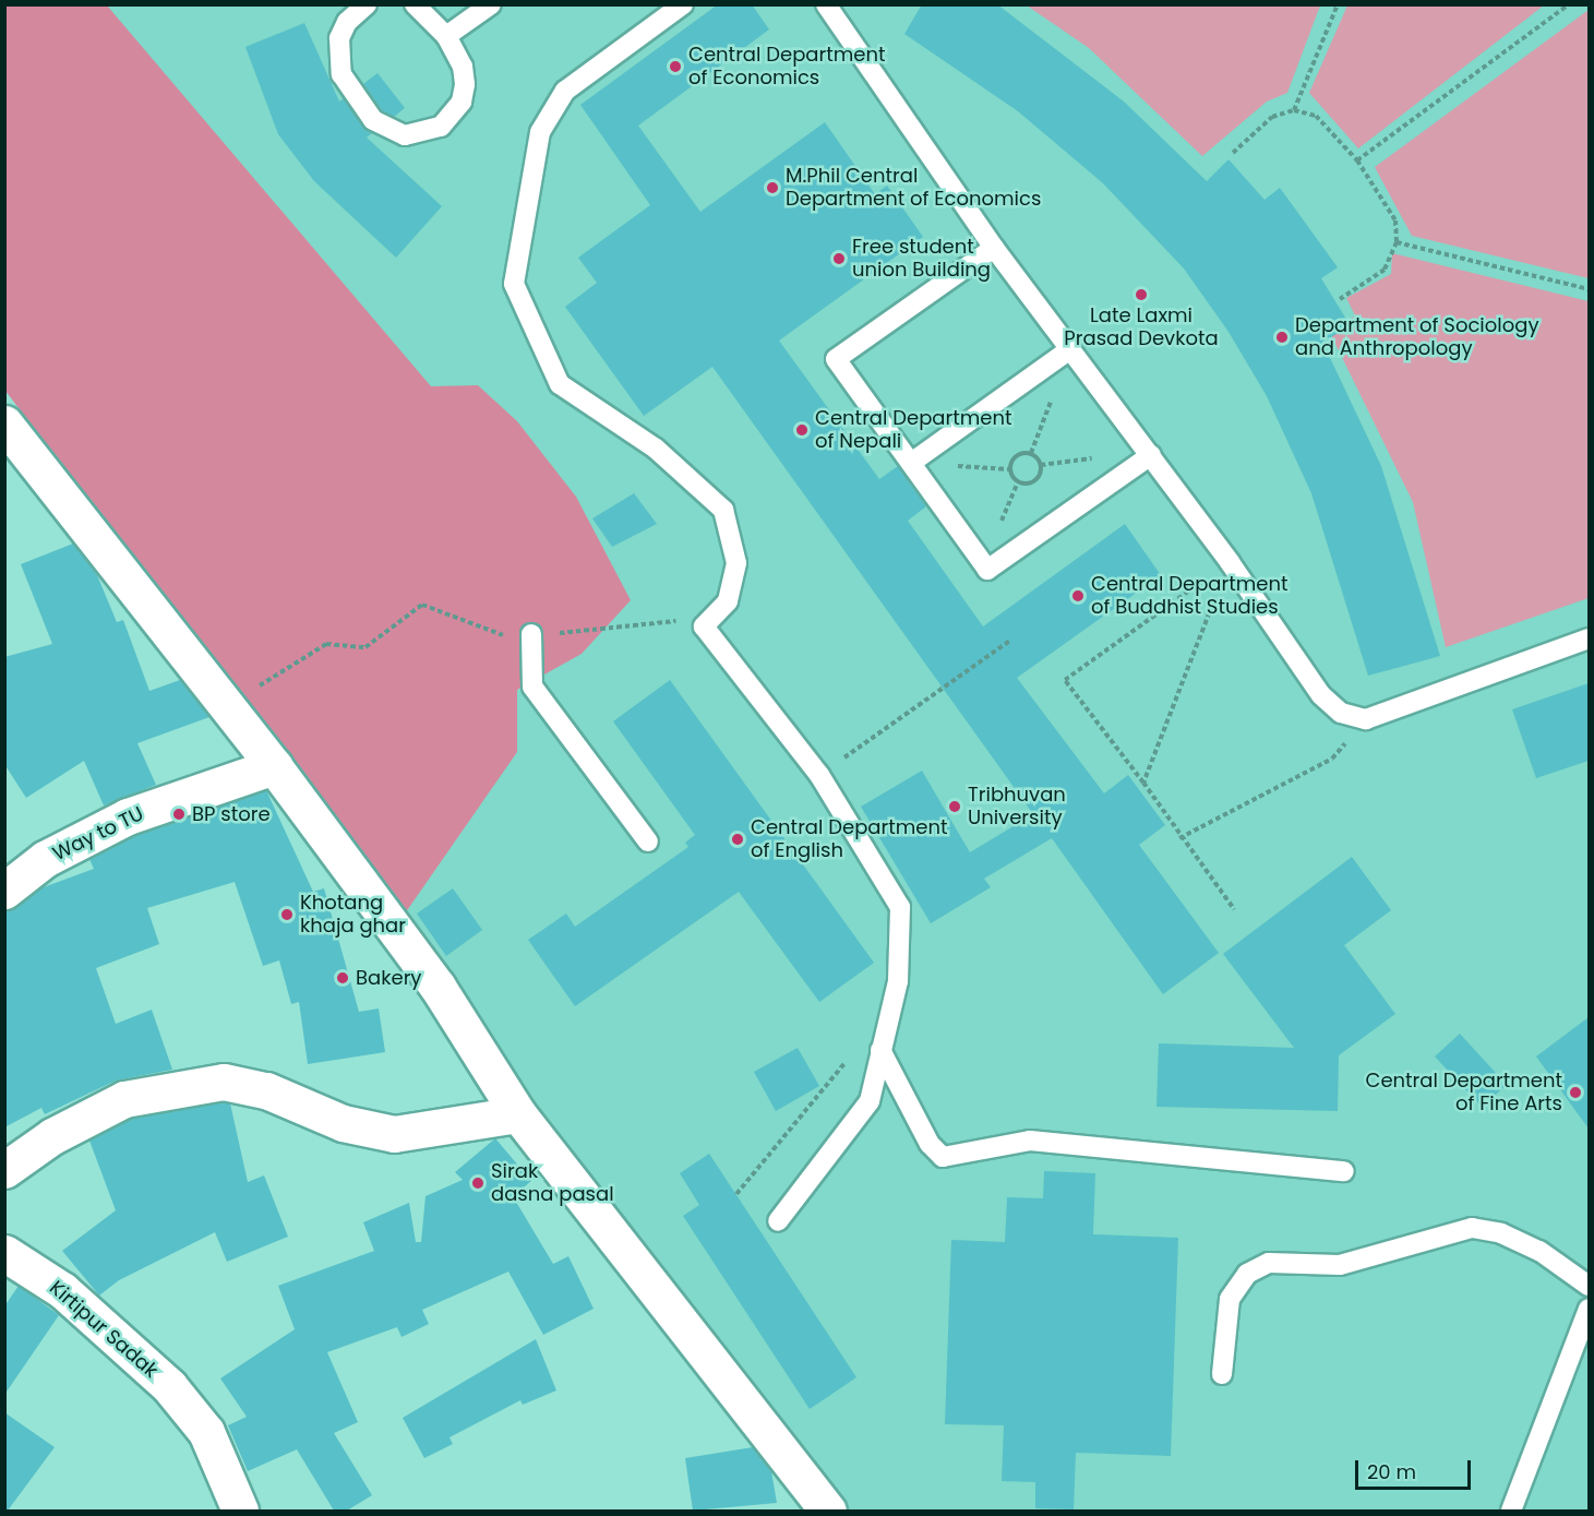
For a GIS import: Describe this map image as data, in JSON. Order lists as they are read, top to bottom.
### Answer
{
  "streets": {
    "street": ["Way to TU", "Kirtipur Sadak"]
  },
  "places": [
    "Central Department of Economics",
    "M.Phil Central Department of Economics",
    "Free student union Building",
    "Late Laxmi Prasad Devkota",
    "Department of Sociology and Anthropology",
    "Central Department of Nepali",
    "Central Department of Buddhist Studies",
    "Tribhuvan University",
    "BP store",
    "Central Department of English",
    "Khotang khaja ghar",
    "Bakery",
    "Central Department of Fine Arts",
    "Sirak dasna pasal"
  ],
  "scale_bar": "20 m"
}
